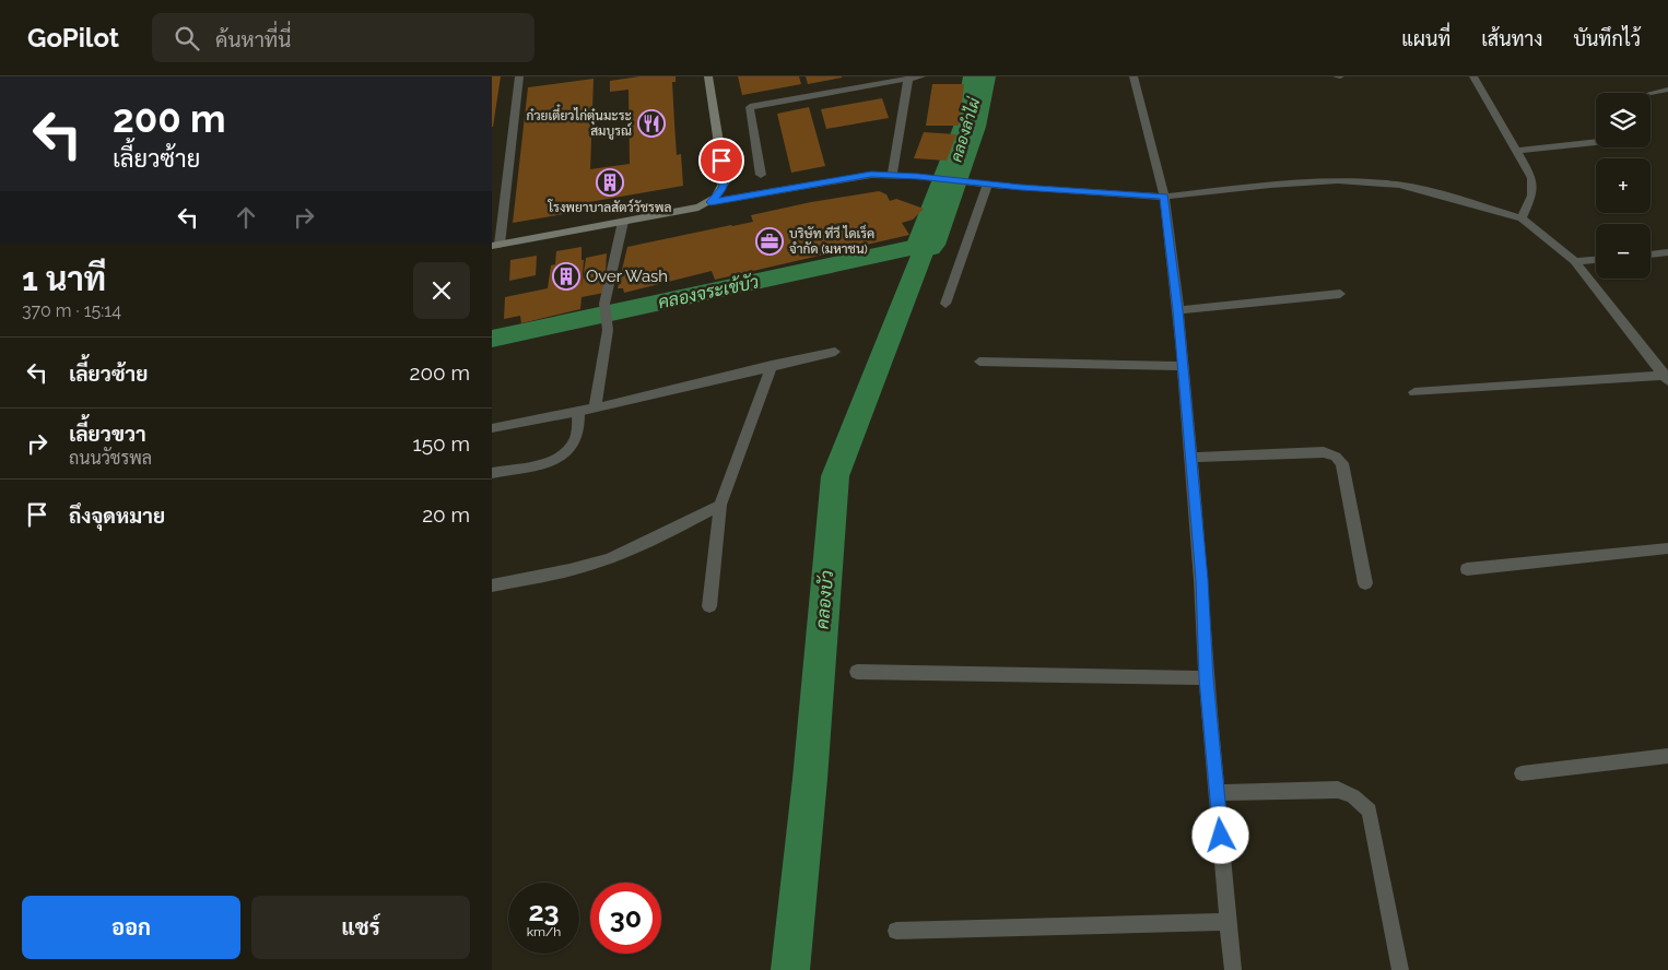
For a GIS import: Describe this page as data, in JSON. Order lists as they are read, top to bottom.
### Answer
{
  "water": ["คลองลำไผ่", "คลองจระเข้บัว", "คลองบัว"],
  "places": {
    "restaurant": ["ก๋วยเตี๋ยวไก่ตุ๋นมะระ สมบูรณ์"],
    "building": ["โรงพยาบาลสัตว์วัชรพล", "Over Wash"],
    "office": ["บริษัท ทีวี ไดเร็ค จำกัด (มหาชน)"]
  },
  "page": {
    "header": "GoPilot",
    "search": "ค้นหาที่นี่",
    "nav": ["แผนที่", "เส้นทาง", "บันทึกไว้"],
    "turn": ["200 m", "เลี้ยวซ้าย"],
    "map_buttons": ["+", "−"],
    "heading": ["1 นาที", "370 m · 15:14"],
    "list": [
      {
        "name": "เลี้ยวซ้าย",
        "value": "200 m"
      },
      {
        "name": "เลี้ยวขวา",
        "note": "ถนนวัชรพล",
        "value": "150 m"
      },
      {
        "name": "ถึงจุดหมาย",
        "value": "20 m"
      }
    ],
    "speed": "23 km/h",
    "limit": "30",
    "buttons": ["ออก", "แชร์"]
  }
}
